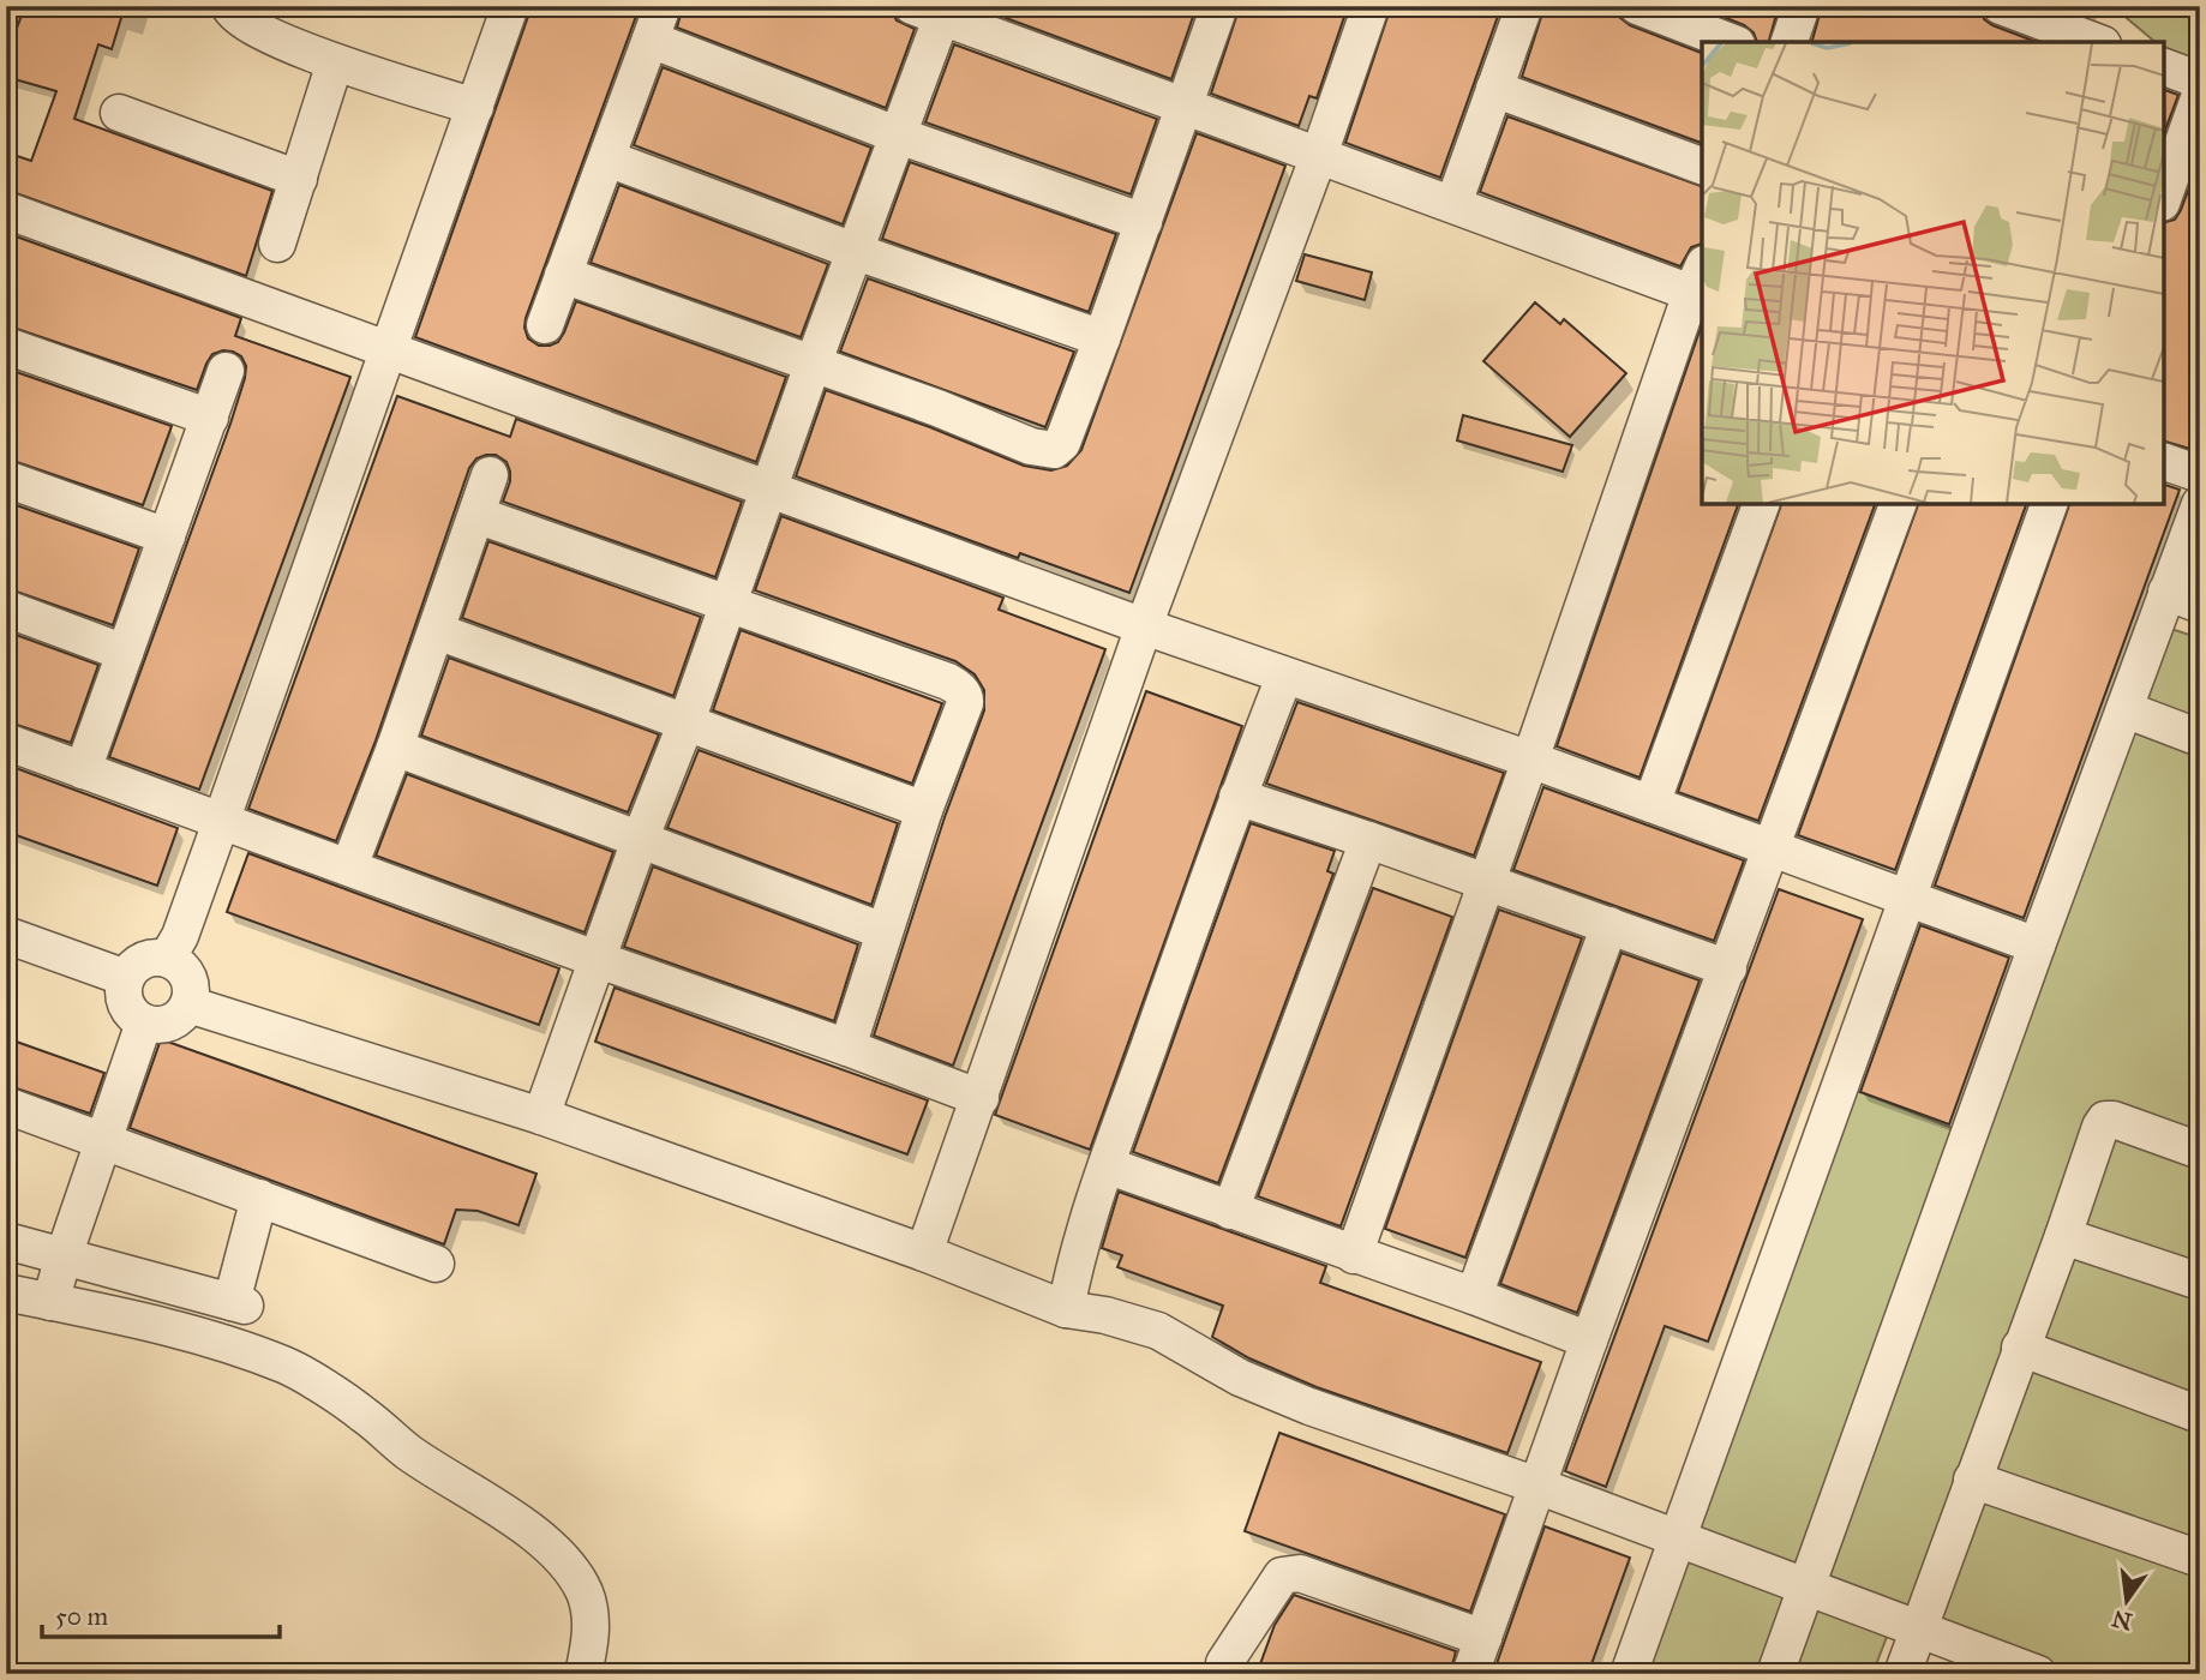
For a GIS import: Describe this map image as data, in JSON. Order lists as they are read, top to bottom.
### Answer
{
  "scale_bar": "50 m",
  "north": "bottom"
}
